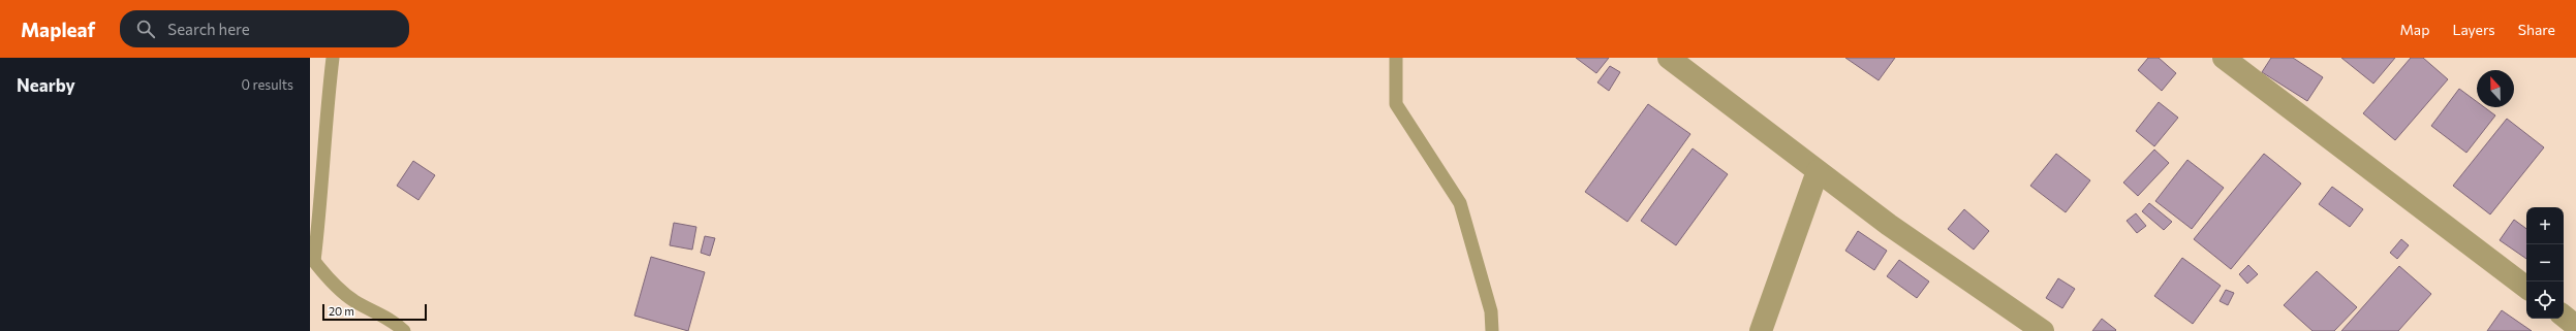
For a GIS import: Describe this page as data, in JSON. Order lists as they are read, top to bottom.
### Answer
{
  "scale_bar": "20 m",
  "north": "top",
  "page": {
    "header": "Mapleaf",
    "search": "Search here",
    "nav": ["Map", "Layers", "Share"],
    "heading": ["Nearby", "0 results"],
    "map_buttons": ["+", "−"],
    "scale": "20 m"
  }
}
